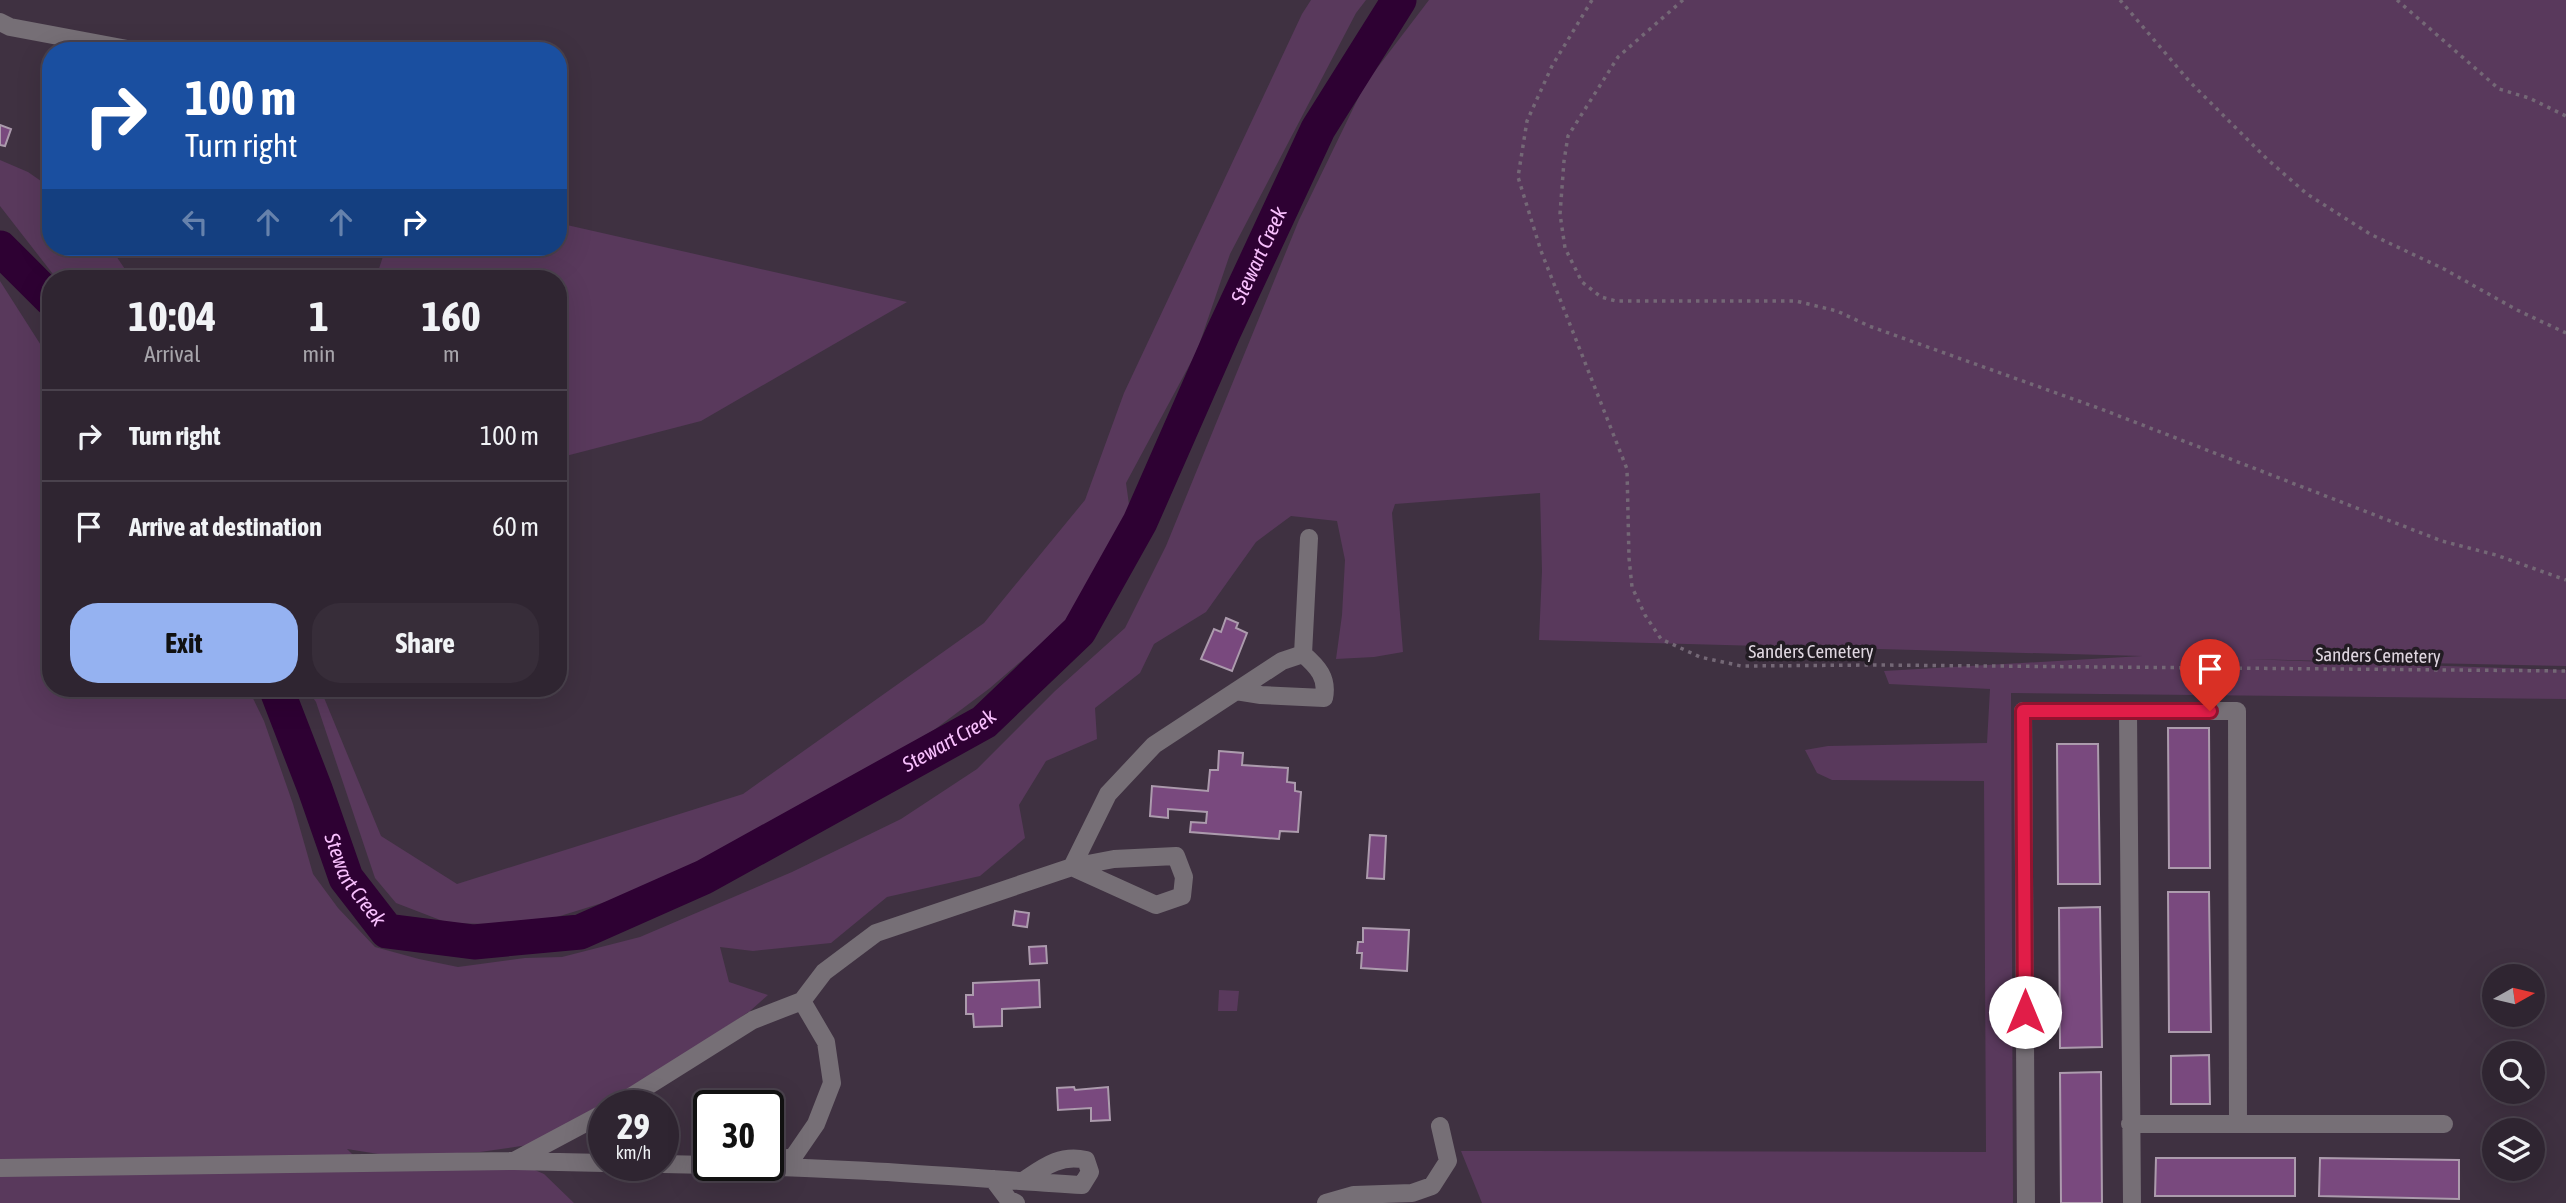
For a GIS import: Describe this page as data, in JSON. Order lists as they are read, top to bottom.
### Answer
{
  "streets": {
    "path": ["Sanders Cemetery"]
  },
  "water": ["Stewart Creek"],
  "north": "right",
  "page": {
    "turn": ["100 m", "Turn right"],
    "eta": [
      "10:04",
      "Arrival",
      "1",
      "min",
      "160",
      "m"
    ],
    "list": [
      {
        "name": "Turn right",
        "value": "100 m"
      },
      {
        "name": "Arrive at destination",
        "value": "60 m"
      }
    ],
    "buttons": ["Exit", "Share"],
    "speed": "29 km/h",
    "limit": "30"
  }
}
